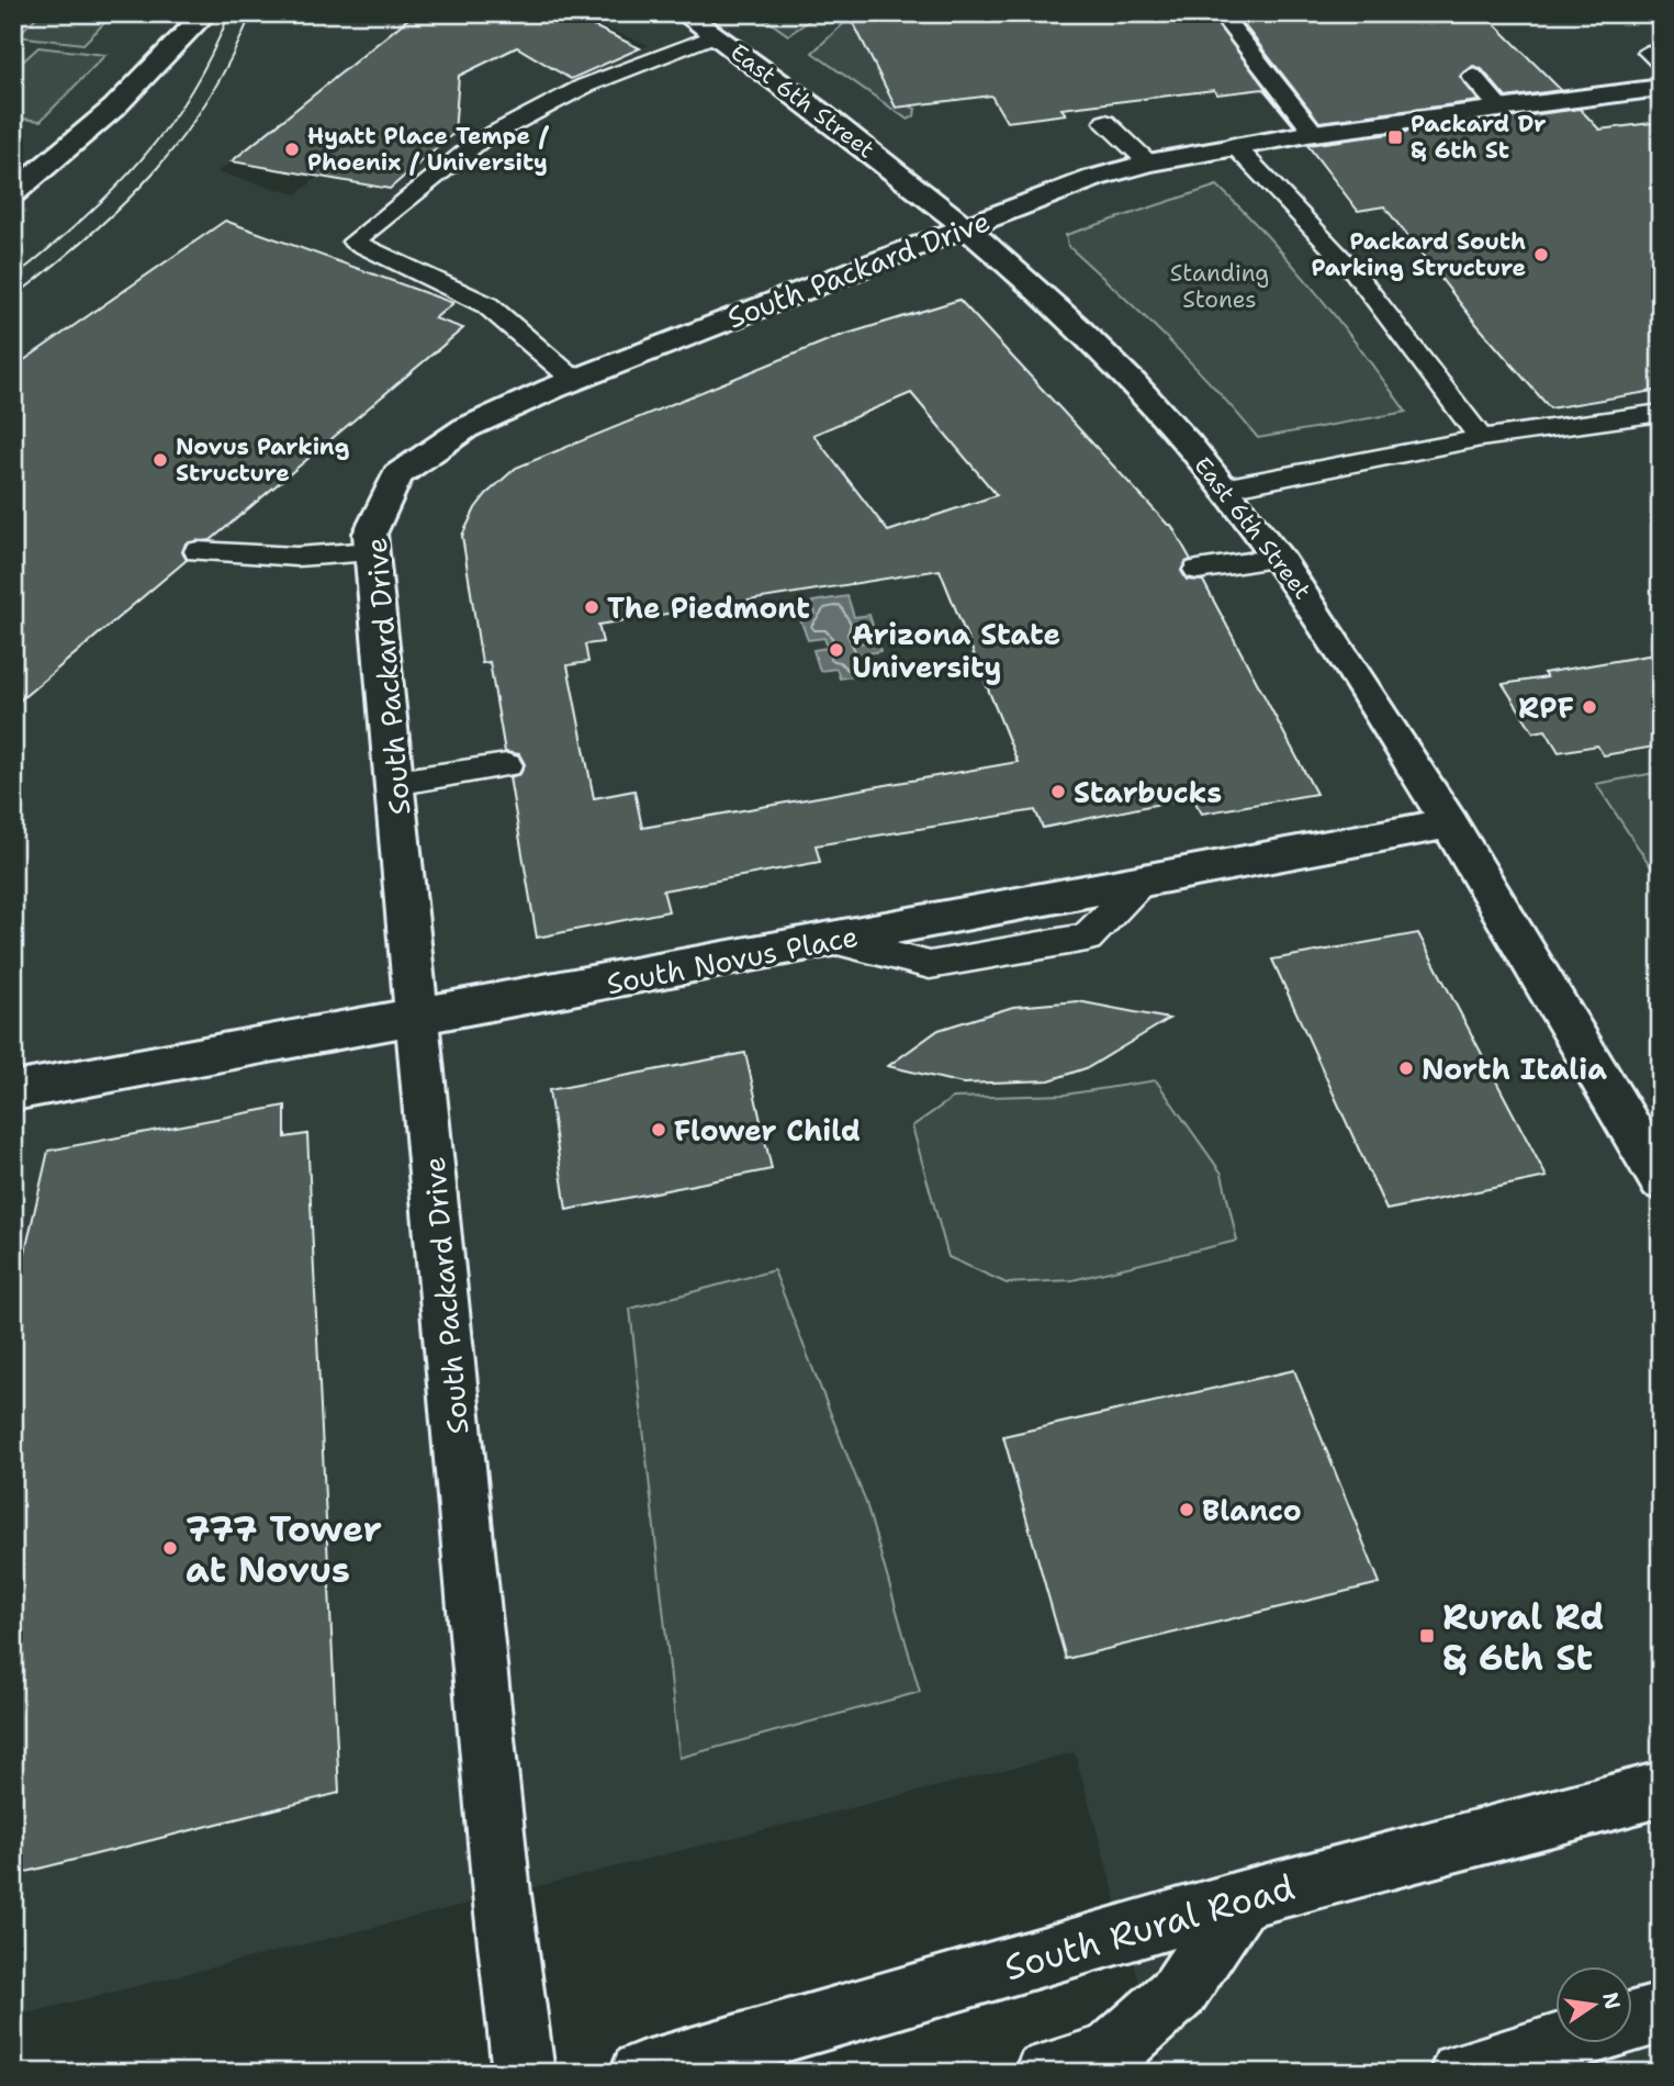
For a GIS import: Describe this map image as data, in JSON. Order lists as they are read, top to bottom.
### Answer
{
  "streets": {
    "street": [
      "East 6th Street",
      "South Packard Drive",
      "South Novus Place",
      "South Rural Road"
    ]
  },
  "crossings": [
    ["East 6th Street", "South Packard Drive"],
    ["East 6th Street", "South Novus Place"],
    ["South Packard Drive", "South Novus Place"]
  ],
  "parks": ["Standing Stones"],
  "places": {
    "transit": ["Packard Dr & 6th St", "Rural Rd & 6th St"],
    "other": [
      "Hyatt Place Tempe / Phoenix / University",
      "Packard South Parking Structure",
      "Novus Parking Structure",
      "The Piedmont",
      "Arizona State University",
      "RPF",
      "Starbucks",
      "North Italia",
      "Flower Child",
      "Blanco",
      "777 Tower at Novus"
    ]
  },
  "north": "right"
}
